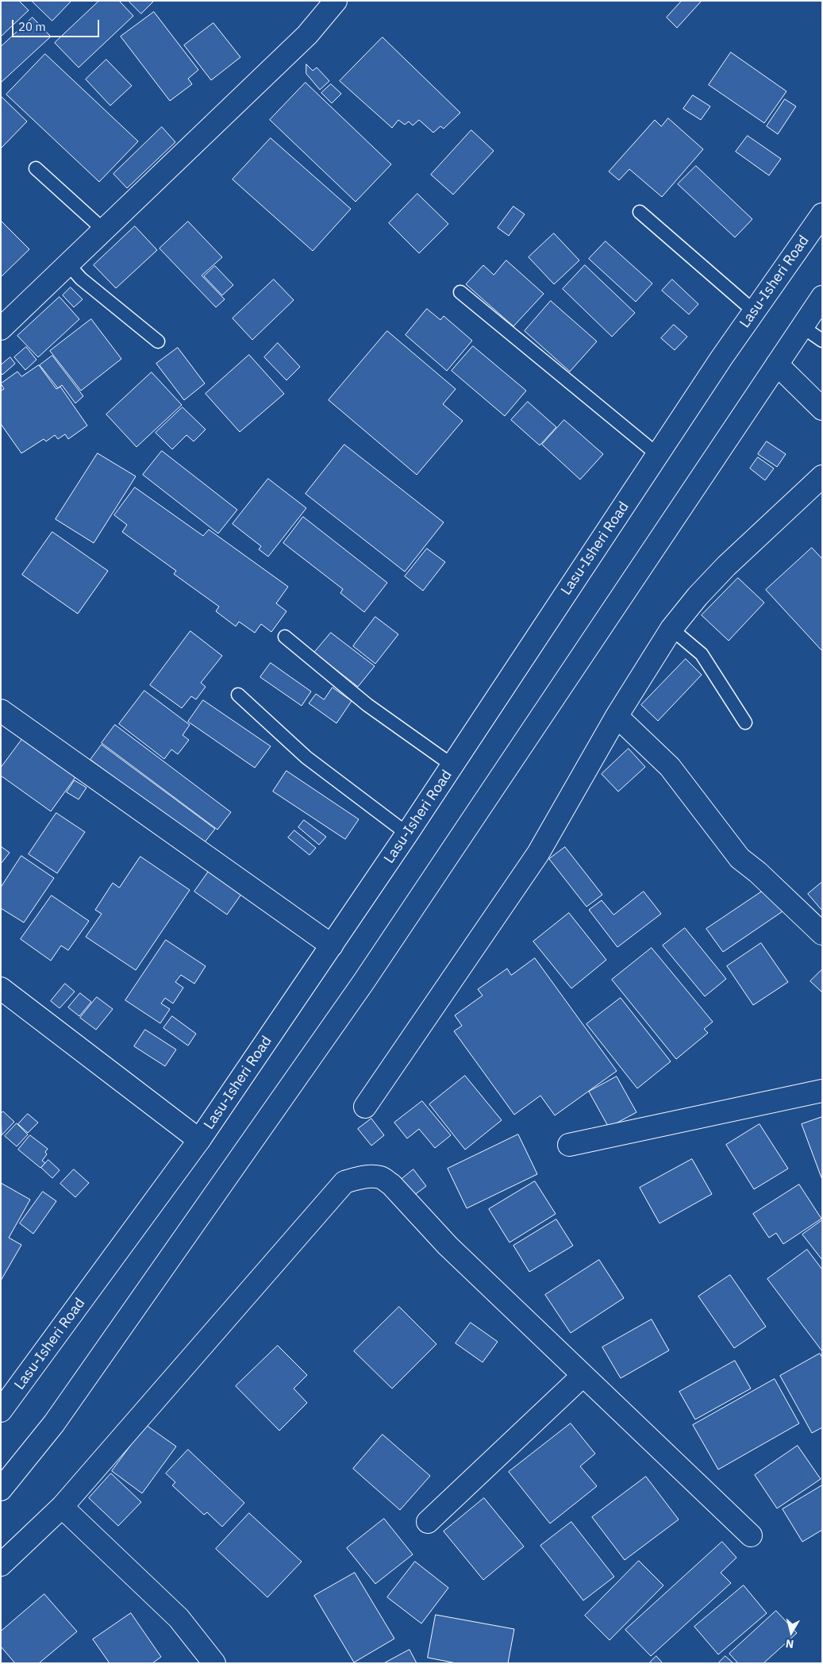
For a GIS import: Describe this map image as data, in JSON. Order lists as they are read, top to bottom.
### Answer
{
  "streets": {
    "street": ["Lasu-Isheri Road"]
  },
  "scale_bar": "20 m",
  "north": "bottom"
}
